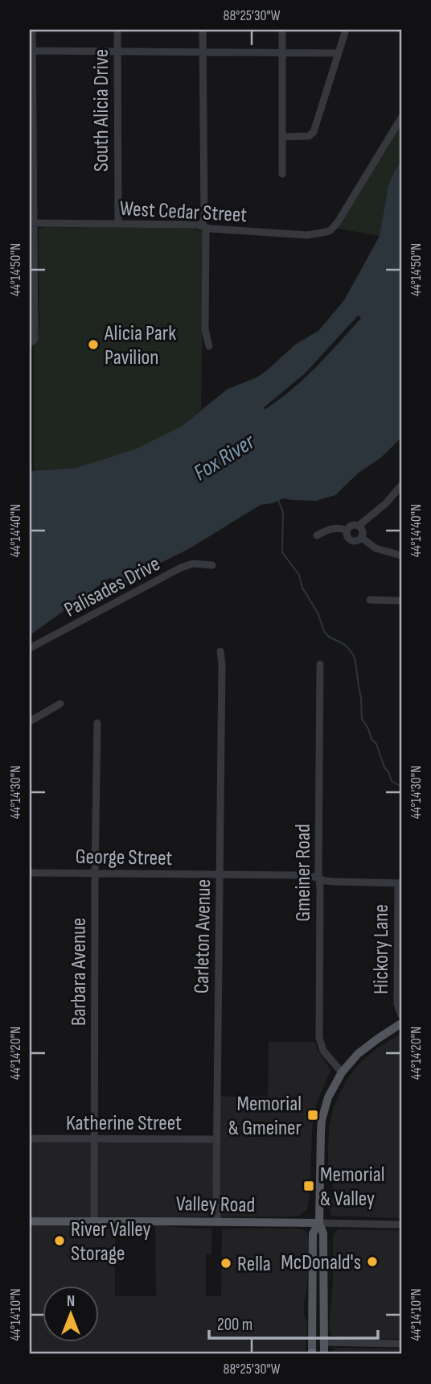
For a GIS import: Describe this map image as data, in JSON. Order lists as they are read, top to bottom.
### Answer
{
  "streets": {
    "main road": ["Valley Road"],
    "street": [
      "South Alicia Drive",
      "West Cedar Street",
      "Palisades Drive",
      "George Street",
      "Gmeiner Road",
      "Carleton Avenue",
      "Hickory Lane",
      "Barbara Avenue",
      "Katherine Street"
    ]
  },
  "crossings": [
    ["South Alicia Drive", "West Cedar Street"],
    ["George Street", "Gmeiner Road"],
    ["George Street", "Carleton Avenue"],
    ["George Street", "Hickory Lane"],
    ["George Street", "Barbara Avenue"],
    ["Carleton Avenue", "Katherine Street"],
    ["Carleton Avenue", "Valley Road"],
    ["Barbara Avenue", "Katherine Street"],
    ["Barbara Avenue", "Valley Road"]
  ],
  "water": ["Fox River"],
  "places": {
    "other": [
      "Alicia Park Pavilion",
      "River Valley Storage",
      "McDonald's",
      "Rella"
    ],
    "transit": ["Memorial & Gmeiner", "Memorial & Valley"]
  },
  "scale_bar": "200 m",
  "north": "top",
  "coordinates": [
    "88°25'30\"W",
    "44°14'50\"N",
    "44°14'40\"N",
    "44°14'30\"N",
    "44°14'20\"N",
    "44°14'10\"N"
  ]
}
